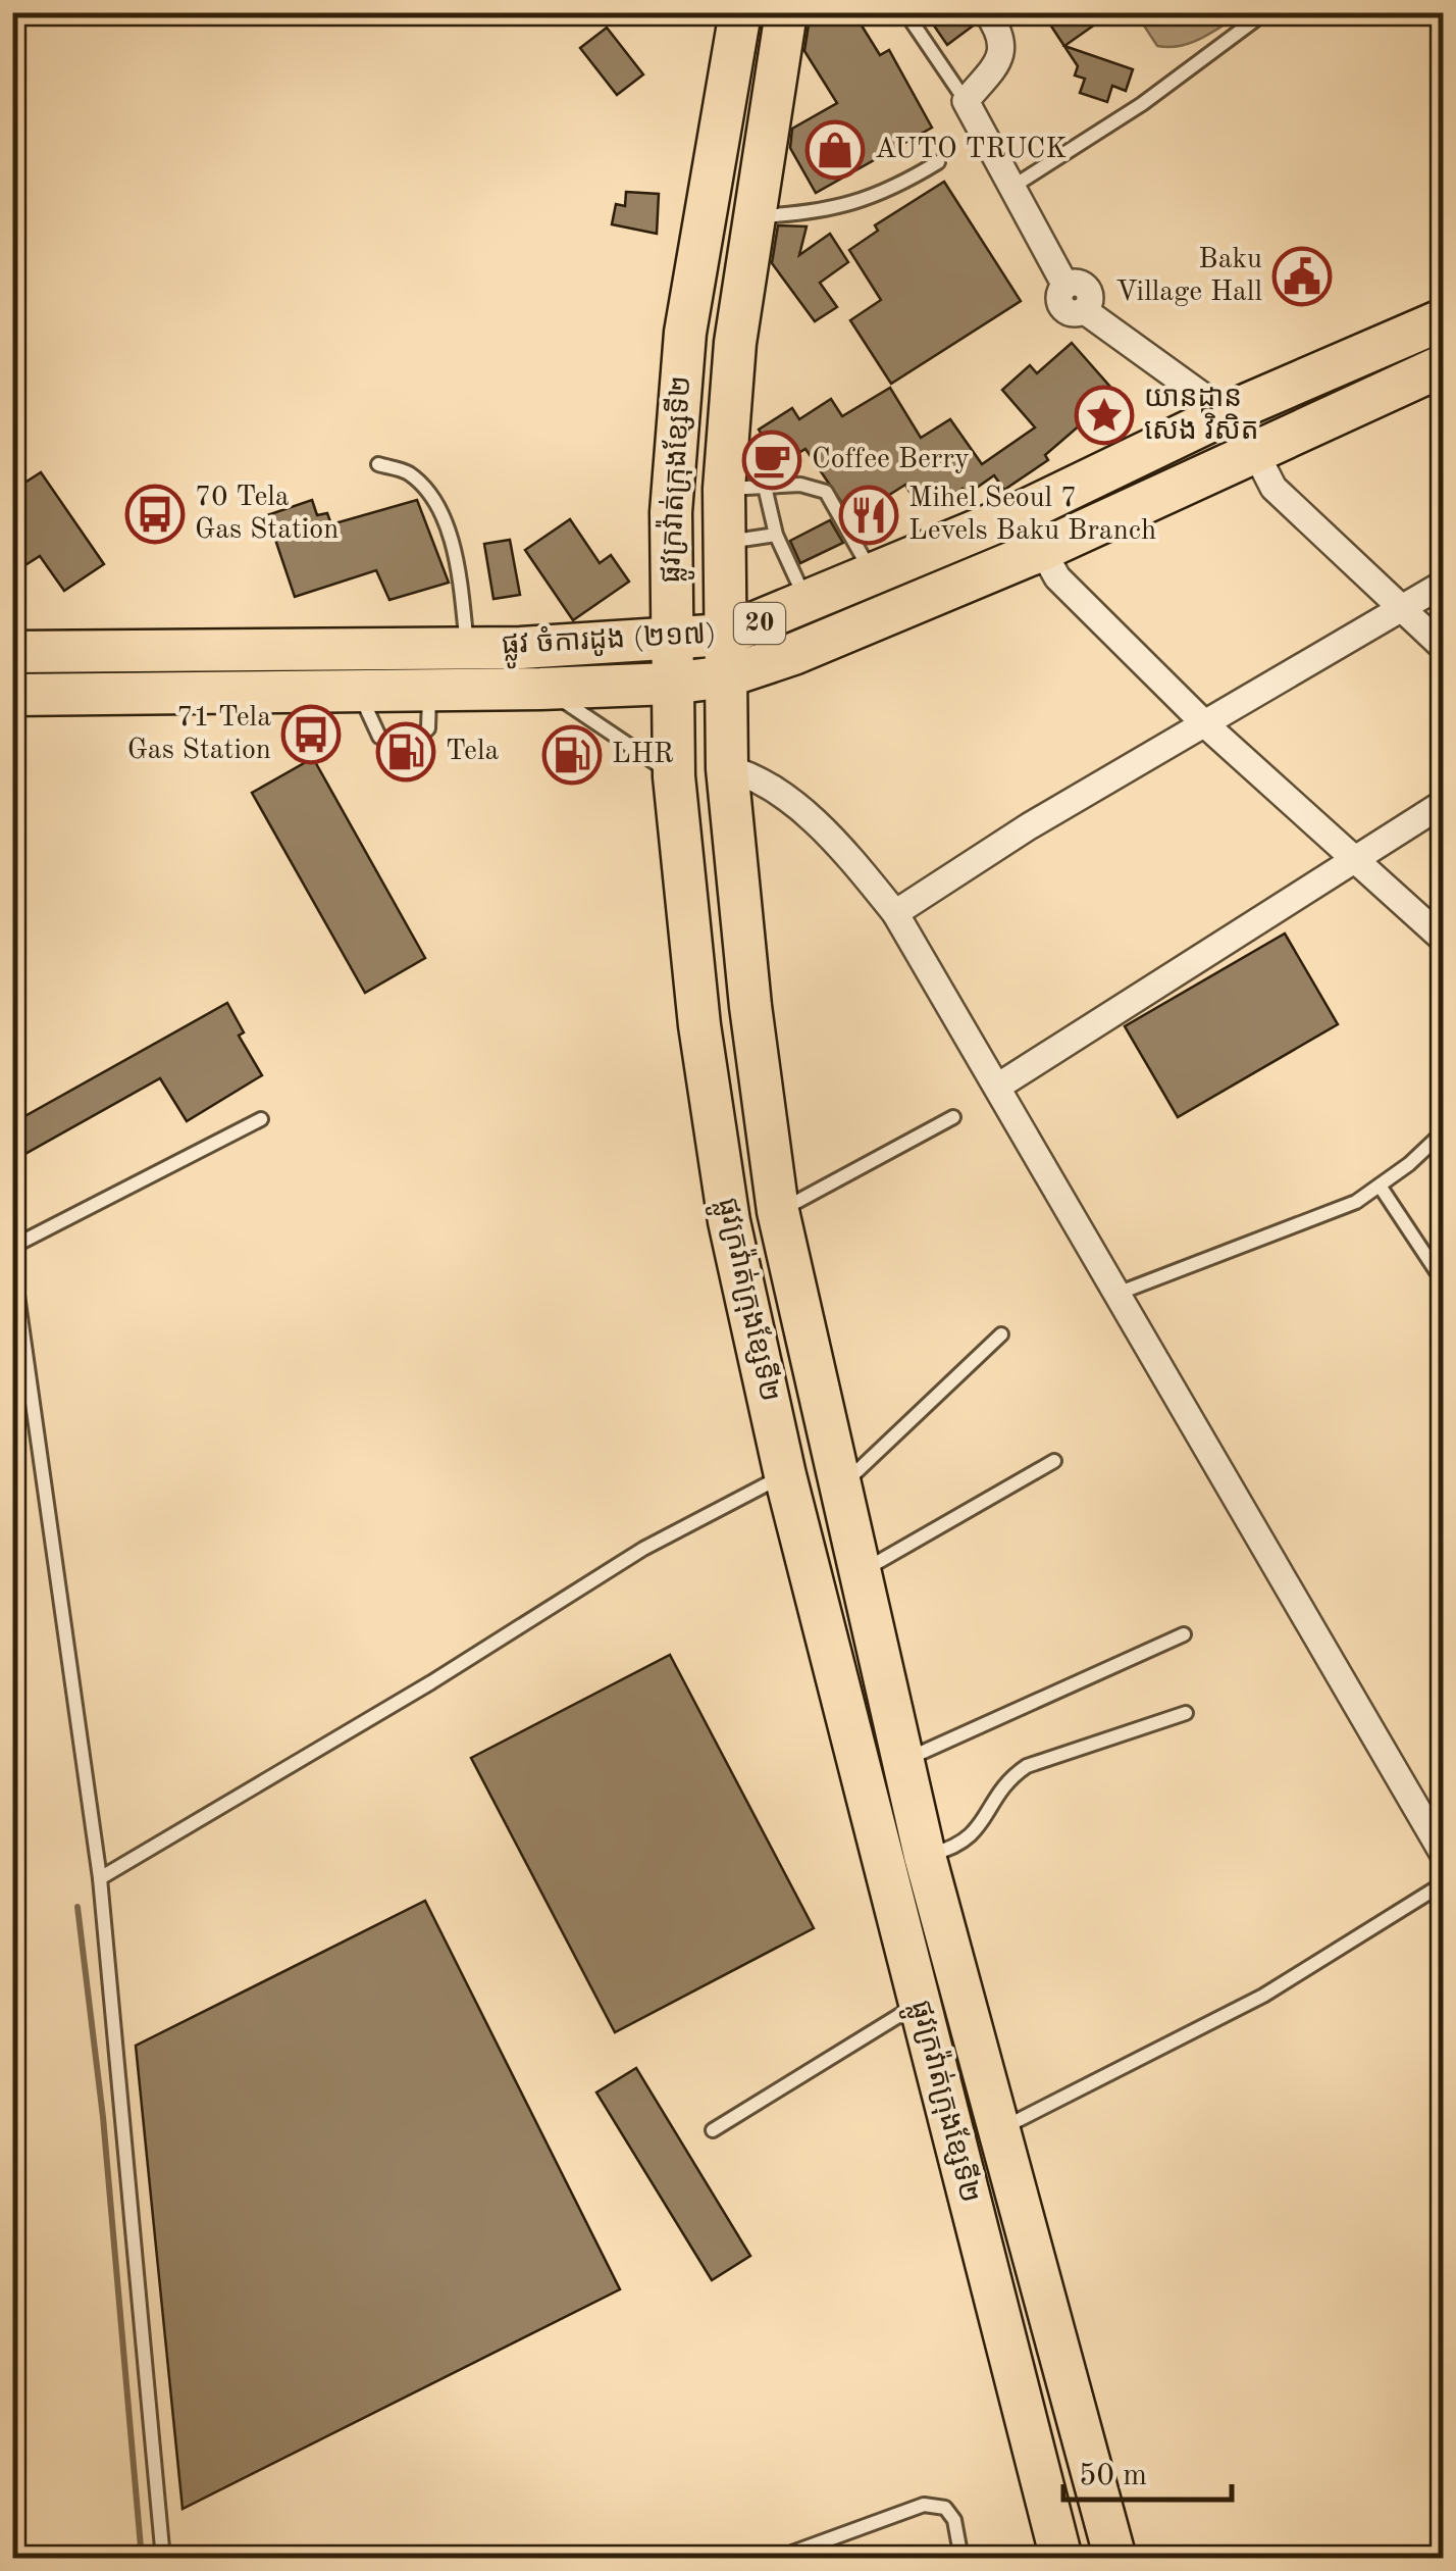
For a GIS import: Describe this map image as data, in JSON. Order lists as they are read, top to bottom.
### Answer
{
  "streets": {
    "main road": ["ផ្លូវក្រវ៉ាត់ក្រុងខ្សែទី២", "20", "ផ្លូវ ចំការដូង (២១៧)"]
  },
  "crossings": [
    ["ផ្លូវក្រវ៉ាត់ក្រុងខ្សែទី២", "ផ្លូវ ចំការដូង (២១៧)"]
  ],
  "places": {
    "shop": ["AUTO TRUCK"],
    "public building": ["Baku Village Hall"],
    "place": ["យានដ្ឋាន សេង វិសិត"],
    "cafe": ["Coffee Berry"],
    "bus stop": ["70 Tela Gas Station", "71 Tela Gas Station"],
    "restaurant": ["Mihel Seoul 7 Levels Baku Branch"],
    "fuel station": ["Tela", "LHR"]
  },
  "scale_bar": "50 m"
}
